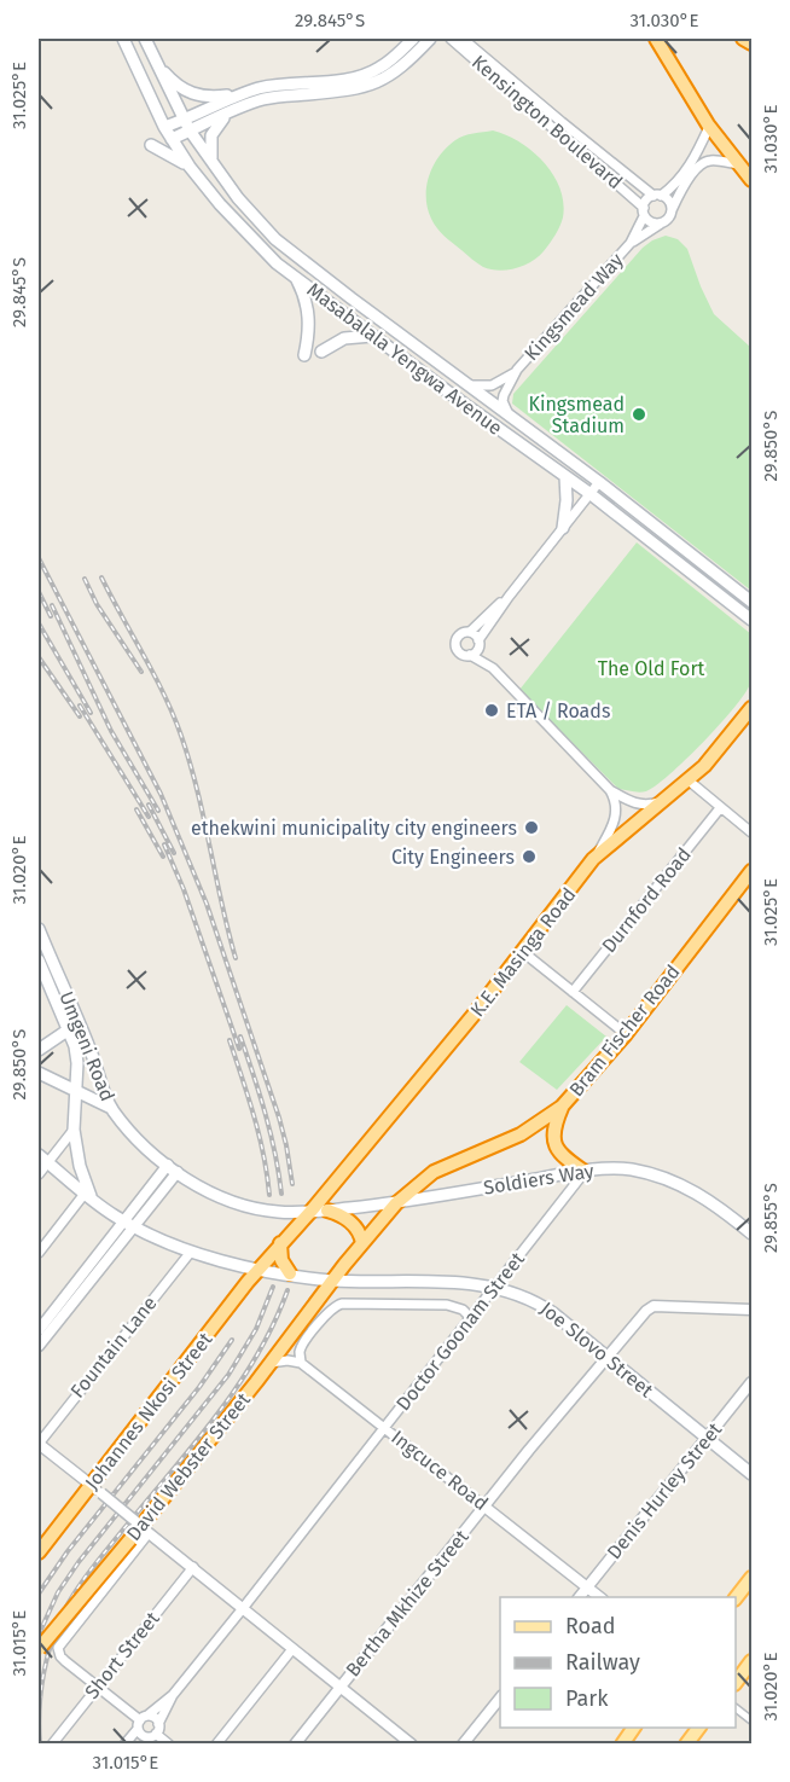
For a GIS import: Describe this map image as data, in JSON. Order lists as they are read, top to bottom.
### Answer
{
  "streets": {
    "highway": [
      "K.E. Masinga Road",
      "Bram Fischer Road",
      "Johannes Nkosi Street",
      "David Webster Street"
    ],
    "main road": [
      "Masabalala Yengwa Avenue",
      "Umgeni Road",
      "Soldiers Way",
      "Joe Slovo Street"
    ],
    "street": [
      "Kensington Boulevard",
      "Kingsmead Way",
      "Durnford Road",
      "Doctor Goonam Street",
      "Fountain Lane",
      "Ingcuce Road",
      "Denis Hurley Street",
      "Bertha Mkhize Street",
      "Short Street"
    ]
  },
  "crossings": [
    ["Kensington Boulevard", "Kingsmead Way"],
    ["Kingsmead Way", "Masabalala Yengwa Avenue"],
    ["K.E. Masinga Road", "Bram Fischer Road"],
    ["K.E. Masinga Road", "Umgeni Road"],
    ["K.E. Masinga Road", "Soldiers Way"],
    ["K.E. Masinga Road", "Joe Slovo Street"],
    ["K.E. Masinga Road", "Johannes Nkosi Street"],
    ["K.E. Masinga Road", "David Webster Street"],
    ["Bram Fischer Road", "Umgeni Road"],
    ["Bram Fischer Road", "Soldiers Way"],
    ["Bram Fischer Road", "Joe Slovo Street"],
    ["Bram Fischer Road", "Johannes Nkosi Street"],
    ["Bram Fischer Road", "David Webster Street"],
    ["Umgeni Road", "Soldiers Way"],
    ["Umgeni Road", "Joe Slovo Street"],
    ["Umgeni Road", "Johannes Nkosi Street"],
    ["Umgeni Road", "David Webster Street"],
    ["Soldiers Way", "Doctor Goonam Street"],
    ["Soldiers Way", "Joe Slovo Street"],
    ["Soldiers Way", "Johannes Nkosi Street"],
    ["Soldiers Way", "David Webster Street"],
    ["Doctor Goonam Street", "Joe Slovo Street"],
    ["Doctor Goonam Street", "Ingcuce Road"],
    ["Joe Slovo Street", "Johannes Nkosi Street"],
    ["Joe Slovo Street", "David Webster Street"],
    ["Joe Slovo Street", "Denis Hurley Street"],
    ["Joe Slovo Street", "Bertha Mkhize Street"],
    ["Johannes Nkosi Street", "David Webster Street"],
    ["Ingcuce Road", "Denis Hurley Street"],
    ["Ingcuce Road", "Bertha Mkhize Street"]
  ],
  "parks": ["The Old Fort"],
  "places": [
    "Kingsmead Stadium",
    "ETA / Roads",
    "ethekwini municipality city engineers",
    "City Engineers"
  ],
  "legend": ["Road", "Railway", "Park"],
  "coordinates": [
    "29.845°S",
    "31.030°E",
    "31.025°E",
    "29.850°S",
    "31.020°E",
    "29.855°S",
    "31.015°E"
  ]
}
